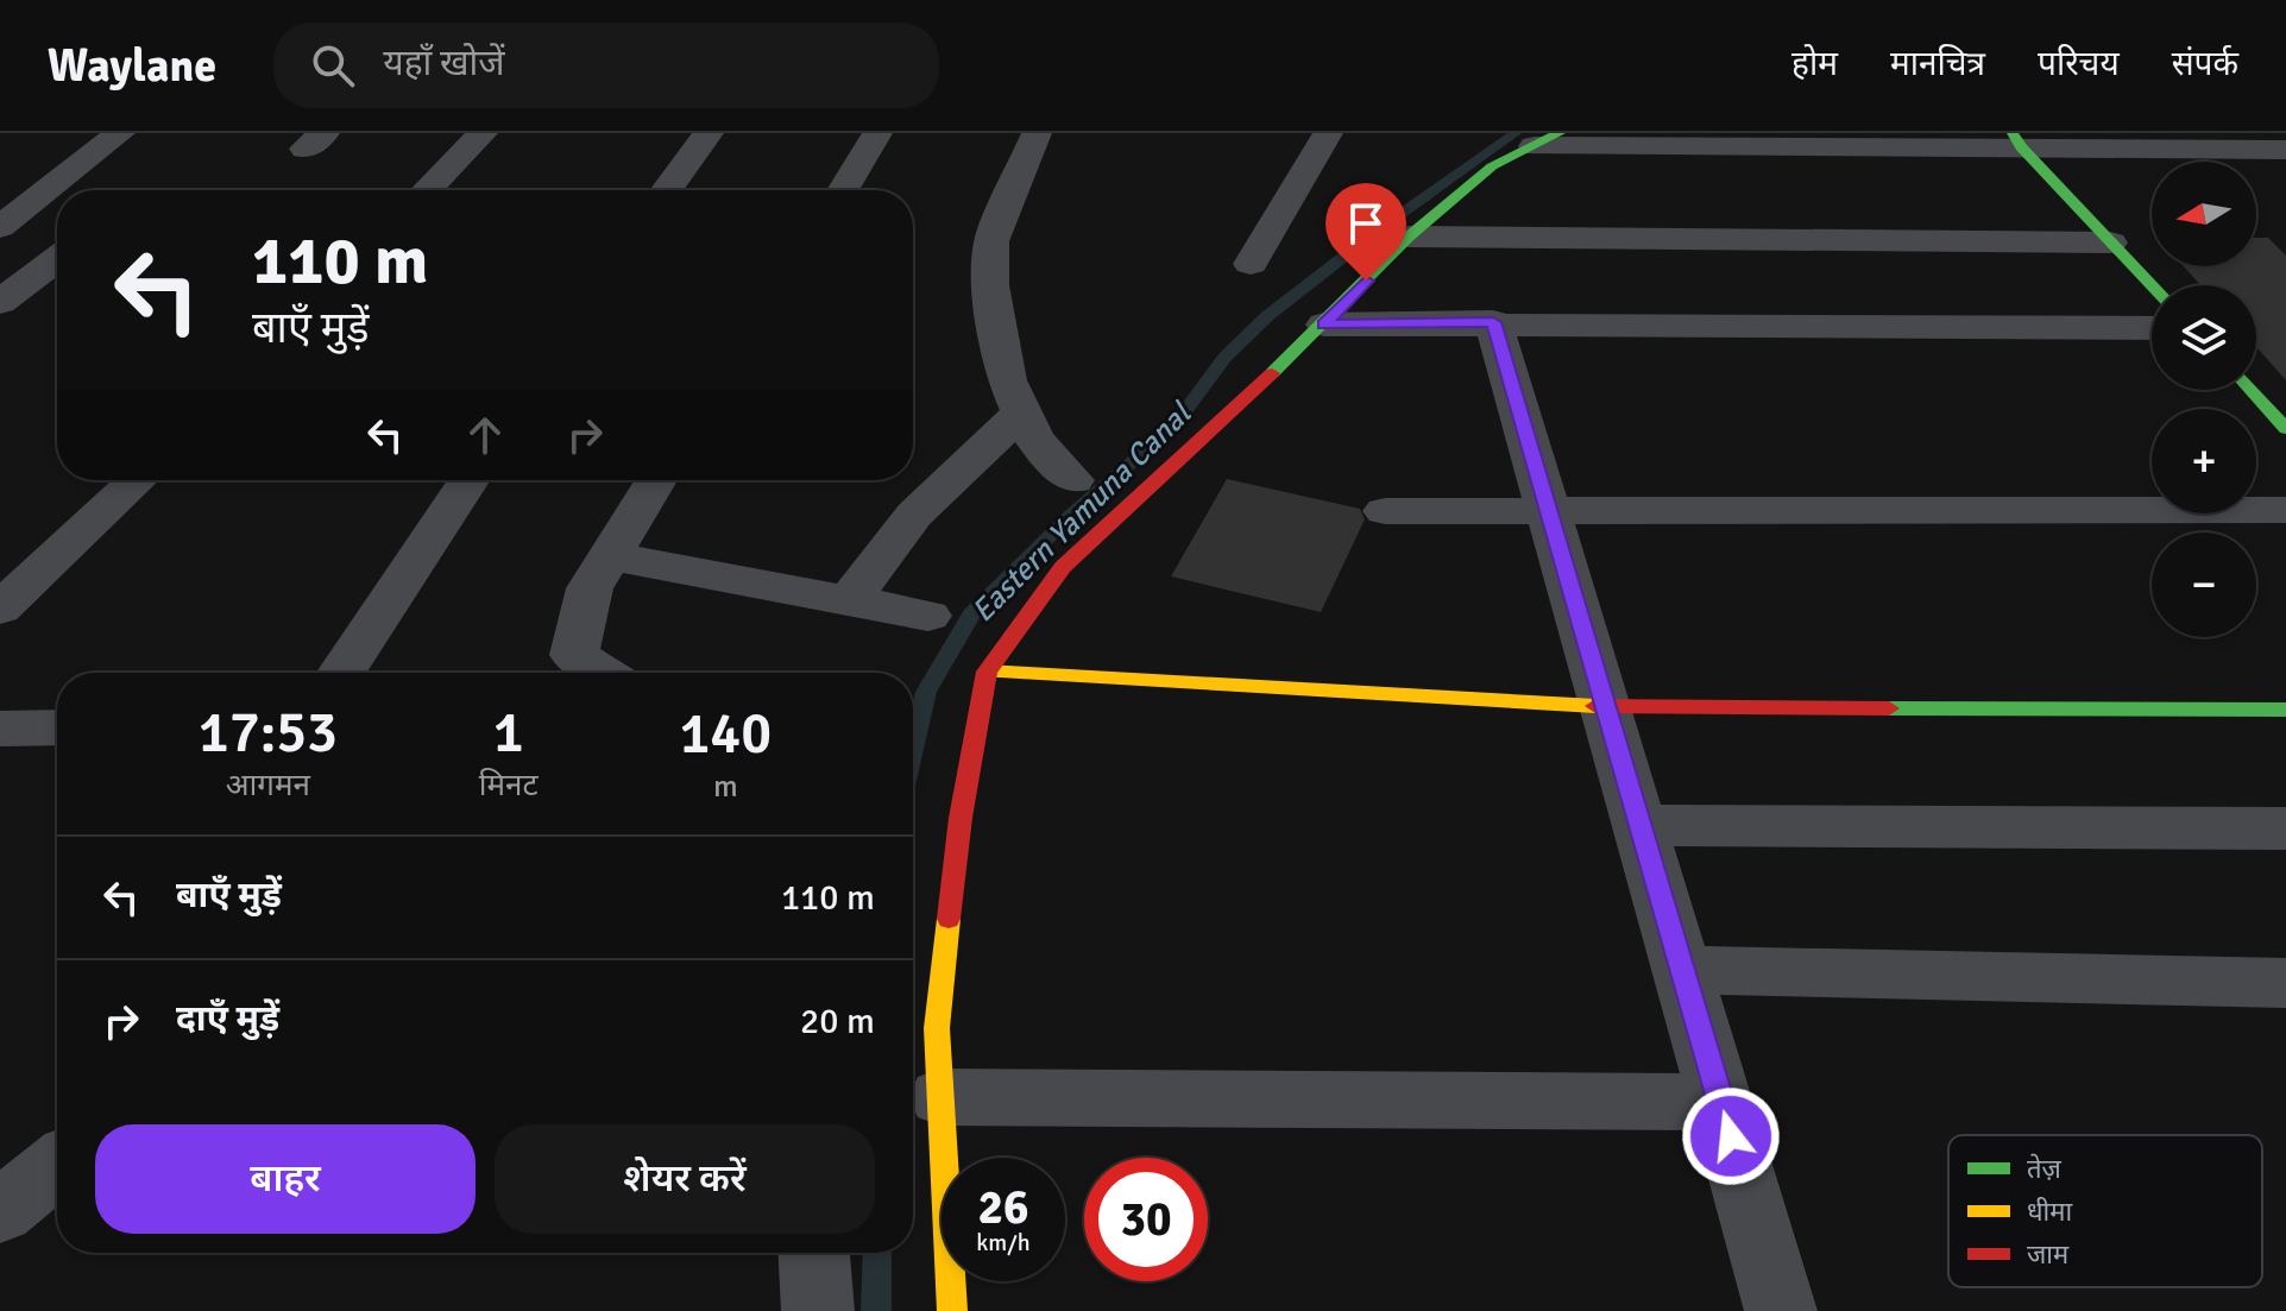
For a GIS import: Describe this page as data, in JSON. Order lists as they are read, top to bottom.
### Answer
{
  "water": ["Eastern Yamuna Canal"],
  "legend": ["तेज़", "धीमा", "जाम"],
  "north": "left",
  "page": {
    "header": "Waylane",
    "search": "यहाँ खोजें",
    "nav": [
      "होम",
      "मानचित्र",
      "परिचय",
      "संपर्क"
    ],
    "map_buttons": ["+", "−"],
    "turn": ["110 m", "बाएँ मुड़ें"],
    "eta": [
      "17:53",
      "आगमन",
      "1",
      "मिनट",
      "140",
      "m"
    ],
    "list": [
      {
        "name": "बाएँ मुड़ें",
        "value": "110 m"
      },
      {
        "name": "दाएँ मुड़ें",
        "value": "20 m"
      }
    ],
    "buttons": ["बाहर", "शेयर करें"],
    "speed": "26 km/h",
    "limit": "30"
  }
}
